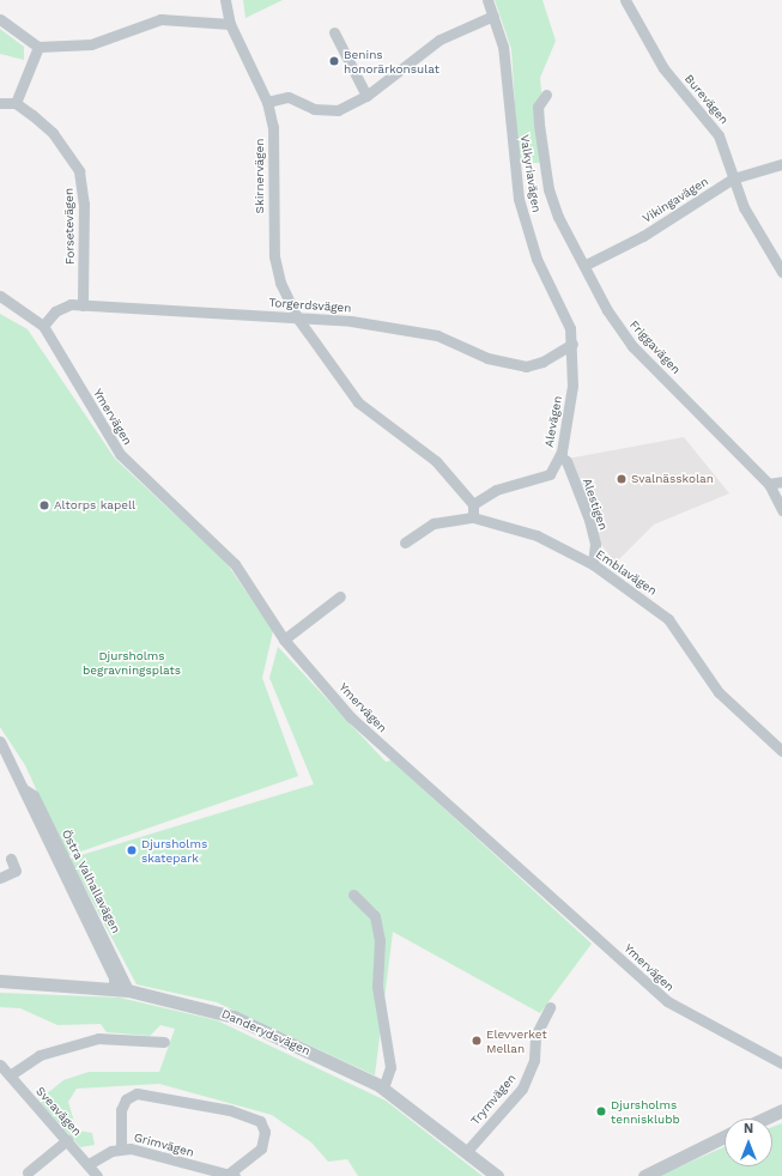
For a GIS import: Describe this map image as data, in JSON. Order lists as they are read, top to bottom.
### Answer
{
  "streets": {
    "street": [
      "Burevägen",
      "Valkyriavägen",
      "Skirnervägen",
      "Vikingavägen",
      "Forsetevägen",
      "Torgerdsvägen",
      "Friggavägen",
      "Ymervägen",
      "Alevägen",
      "Alestigen",
      "Emblavägen",
      "Östra Valhallavägen",
      "Danderydsvägen",
      "Trymvägen",
      "Sveavägen",
      "Grimvägen"
    ]
  },
  "crossings": [
    ["Burevägen", "Vikingavägen"],
    ["Valkyriavägen", "Torgerdsvägen"],
    ["Valkyriavägen", "Alevägen"],
    ["Skirnervägen", "Torgerdsvägen"],
    ["Skirnervägen", "Alevägen"],
    ["Vikingavägen", "Friggavägen"],
    ["Forsetevägen", "Torgerdsvägen"],
    ["Torgerdsvägen", "Ymervägen"],
    ["Torgerdsvägen", "Alevägen"],
    ["Alevägen", "Alestigen"],
    ["Alestigen", "Emblavägen"],
    ["Östra Valhallavägen", "Danderydsvägen"],
    ["Danderydsvägen", "Trymvägen"],
    ["Sveavägen", "Grimvägen"]
  ],
  "parks": ["Djursholms begravningsplats"],
  "places": [
    "Benins honorärkonsulat",
    "Svalnässkolan",
    "Altorps kapell",
    "Djursholms skatepark",
    "Elevverket Mellan",
    "Djursholms tennisklubb"
  ],
  "north": "top"
}
